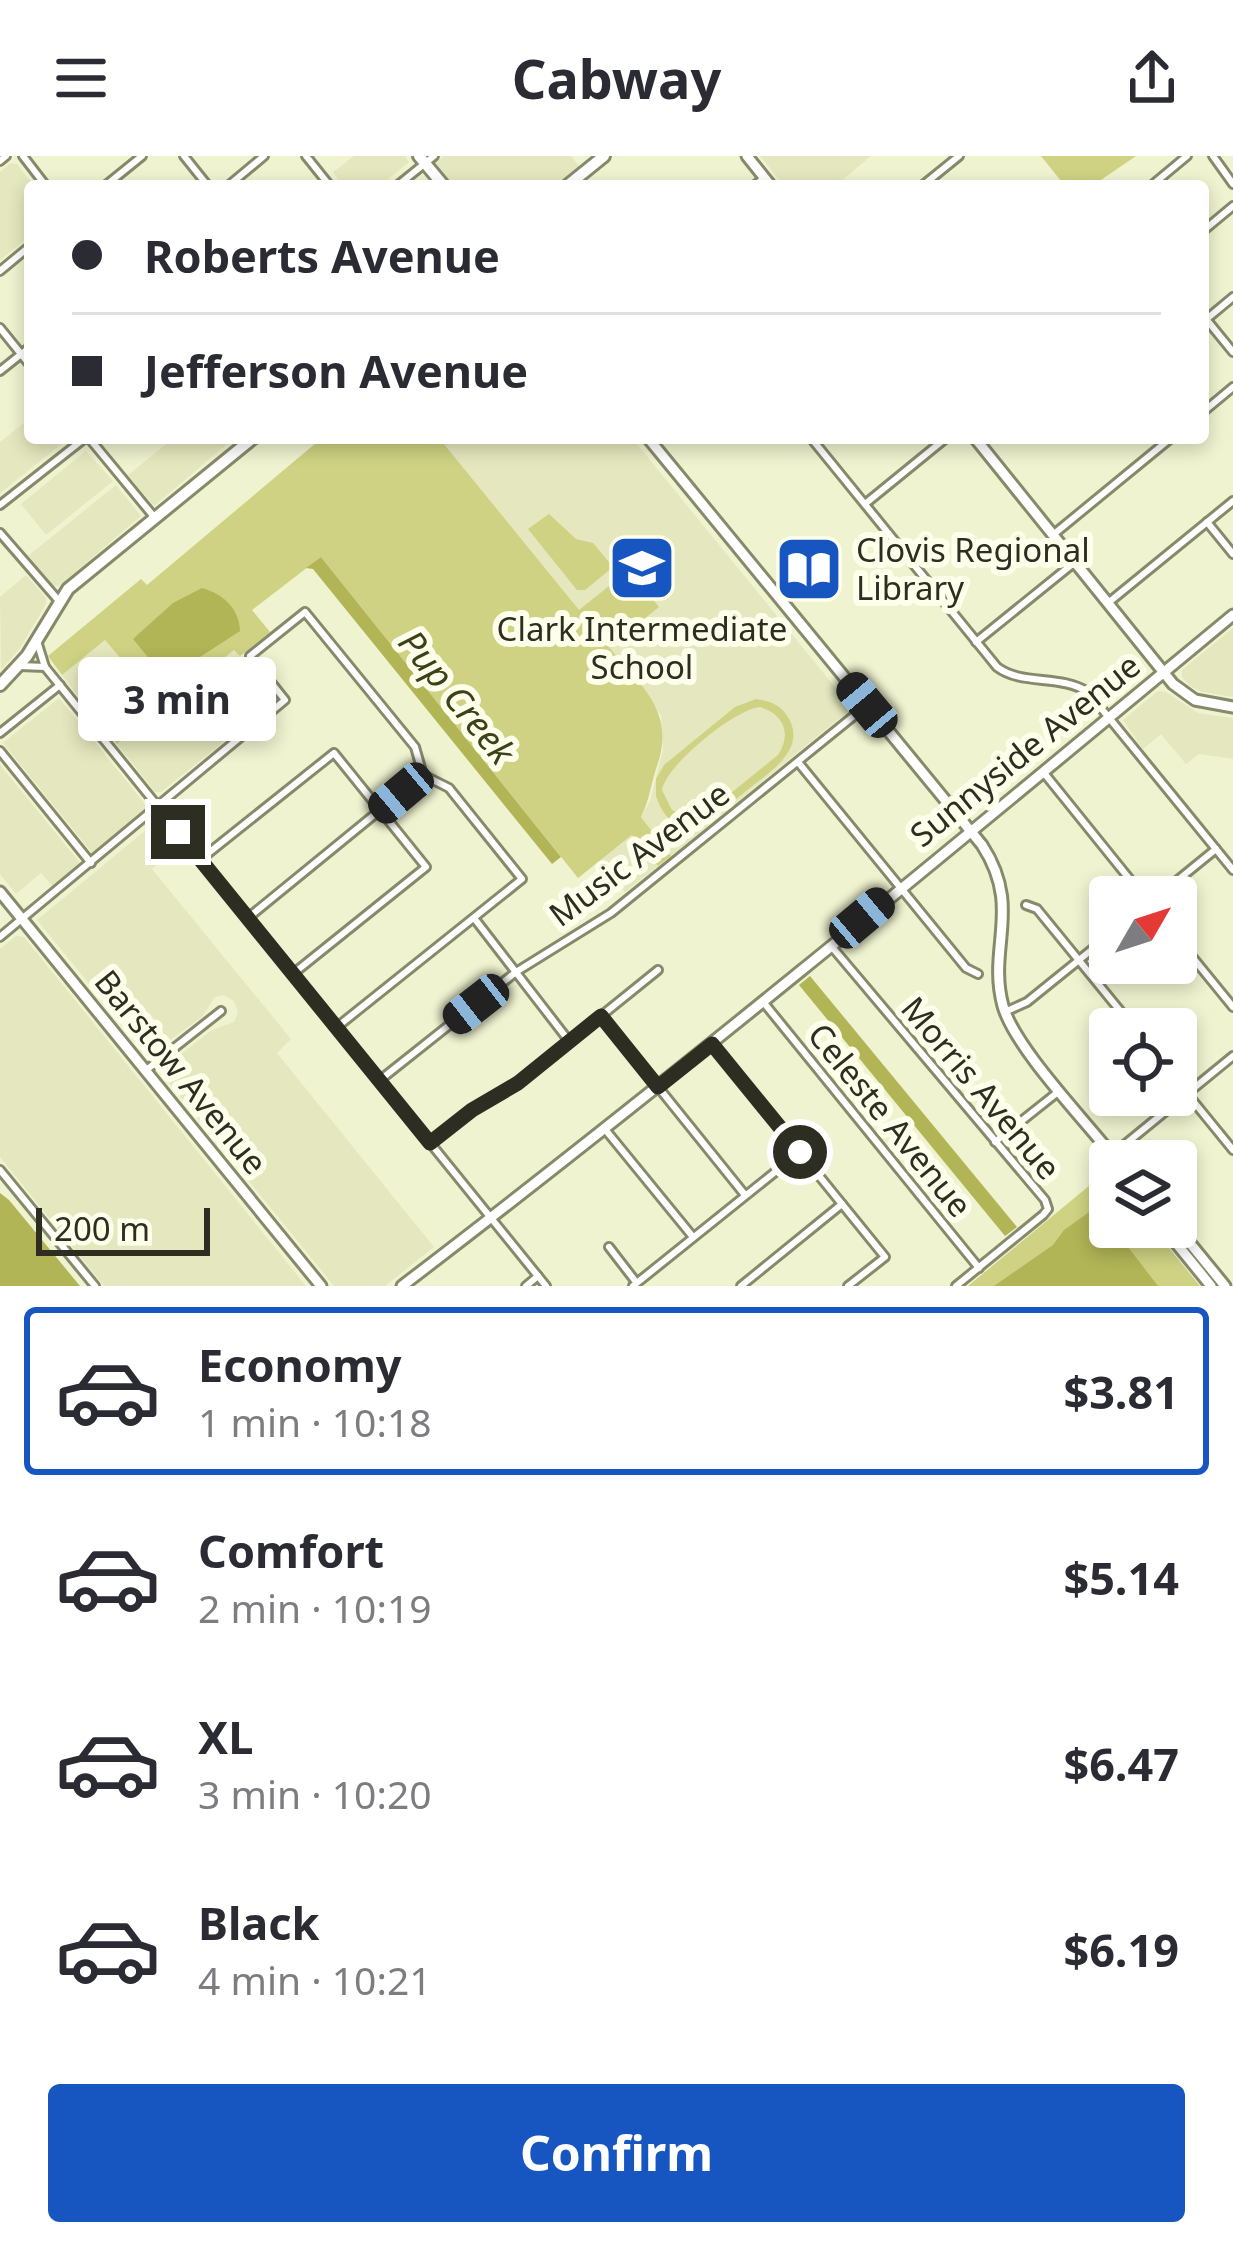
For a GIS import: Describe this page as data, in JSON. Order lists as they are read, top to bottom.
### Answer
{
  "streets": {
    "main road": ["Sunnyside Avenue", "Barstow Avenue"],
    "street": ["Music Avenue", "Morris Avenue", "Celeste Avenue"]
  },
  "crossings": [
    ["Sunnyside Avenue", "Morris Avenue"],
    ["Sunnyside Avenue", "Celeste Avenue"],
    ["Morris Avenue", "Celeste Avenue"]
  ],
  "water": ["Pup Creek"],
  "places": {
    "school or university": ["Clark Intermediate School"],
    "library": ["Clovis Regional Library"]
  },
  "scale_bar": "200 m",
  "north": "top right",
  "page": {
    "header": "Cabway",
    "banner": ["Roberts Avenue", "Jefferson Avenue"],
    "bubble": "3 min",
    "scale": "200 m",
    "list": [
      {
        "name": "Economy",
        "note": "1 min · 10:18",
        "value": "$3.81"
      },
      {
        "name": "Comfort",
        "note": "2 min · 10:19",
        "value": "$5.14"
      },
      {
        "name": "XL",
        "note": "3 min · 10:20",
        "value": "$6.47"
      },
      {
        "name": "Black",
        "note": "4 min · 10:21",
        "value": "$6.19"
      }
    ],
    "buttons": "Confirm"
  }
}
